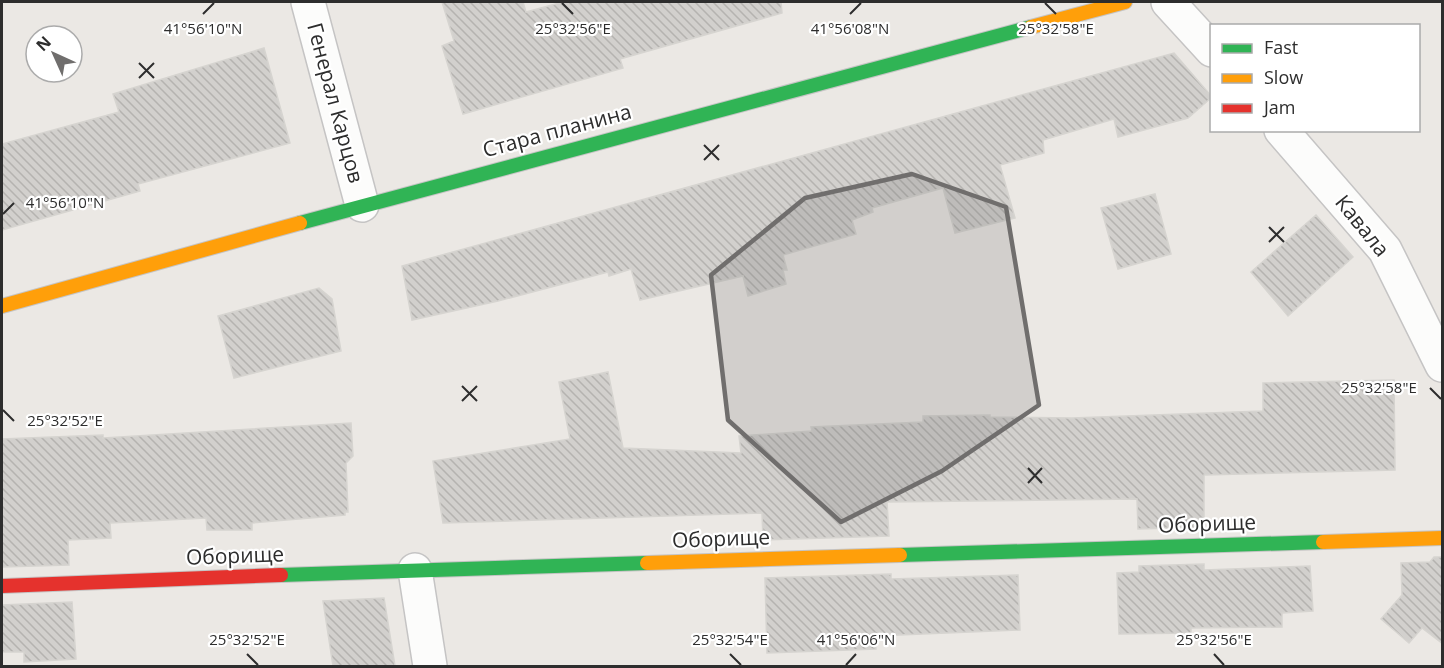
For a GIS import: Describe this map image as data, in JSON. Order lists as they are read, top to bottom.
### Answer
{
  "streets": {
    "street": [
      "Генерал Карцов",
      "Стара планина",
      "Кавала",
      "Оборище"
    ]
  },
  "crossings": [
    ["Генерал Карцов", "Стара планина"]
  ],
  "legend": ["Fast", "Slow", "Jam"],
  "north": "top left",
  "coordinates": [
    "41°56'10\"N",
    "25°32'56\"E",
    "41°56'08\"N",
    "25°32'58\"E",
    "25°32'52\"E",
    "25°32'54\"E",
    "41°56'06\"N"
  ]
}
